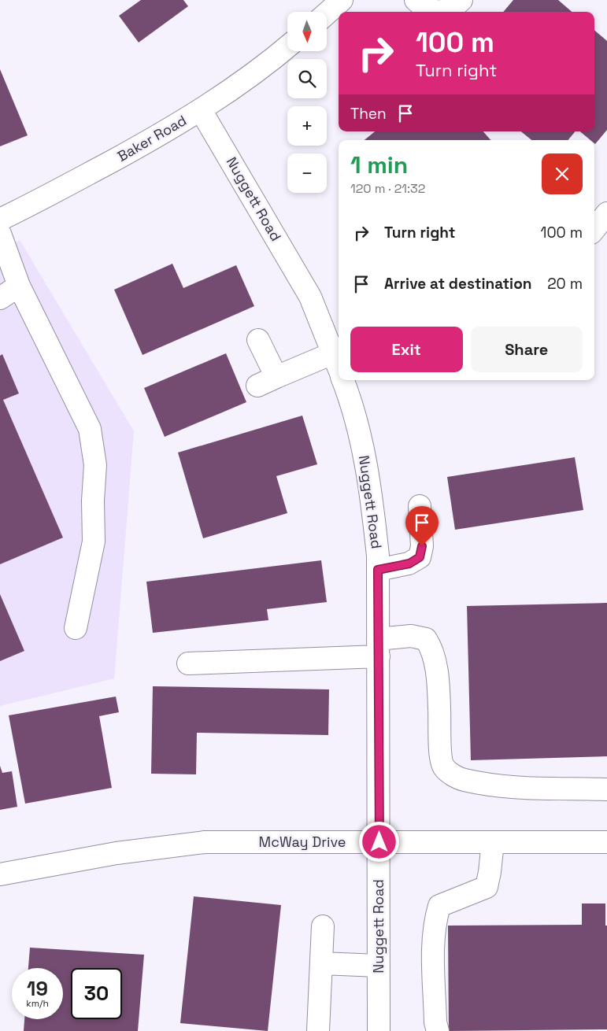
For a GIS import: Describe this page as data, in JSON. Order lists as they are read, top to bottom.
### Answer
{
  "streets": {
    "street": ["Baker Road", "Nuggett Road", "McWay Drive"]
  },
  "crossings": [
    ["Baker Road", "Nuggett Road"],
    ["Nuggett Road", "McWay Drive"]
  ],
  "north": "bottom",
  "page": {
    "map_buttons": ["+", "−"],
    "turn": ["100 m", "Turn right"],
    "then": "Then",
    "heading": ["1 min", "120 m · 21:32"],
    "list": [
      {
        "name": "Turn right",
        "value": "100 m"
      },
      {
        "name": "Arrive at destination",
        "value": "20 m"
      }
    ],
    "buttons": ["Exit", "Share"],
    "speed": "19 km/h",
    "limit": "30"
  }
}
